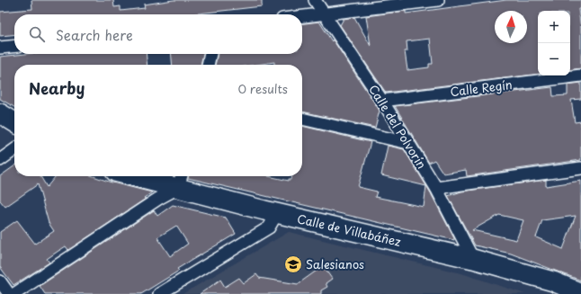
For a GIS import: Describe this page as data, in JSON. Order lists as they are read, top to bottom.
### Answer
{
  "streets": {
    "main road": ["Calle de Villabáñez"],
    "street": ["Calle Regín", "Calle del Polvorín"]
  },
  "crossings": [
    ["Calle Regín", "Calle del Polvorín"],
    ["Calle del Polvorín", "Calle de Villabáñez"]
  ],
  "places": {
    "school or university": ["Salesianos"]
  },
  "north": "top",
  "page": {
    "map_buttons": ["+", "−"],
    "search": "Search here",
    "heading": ["Nearby", "0 results"]
  }
}
